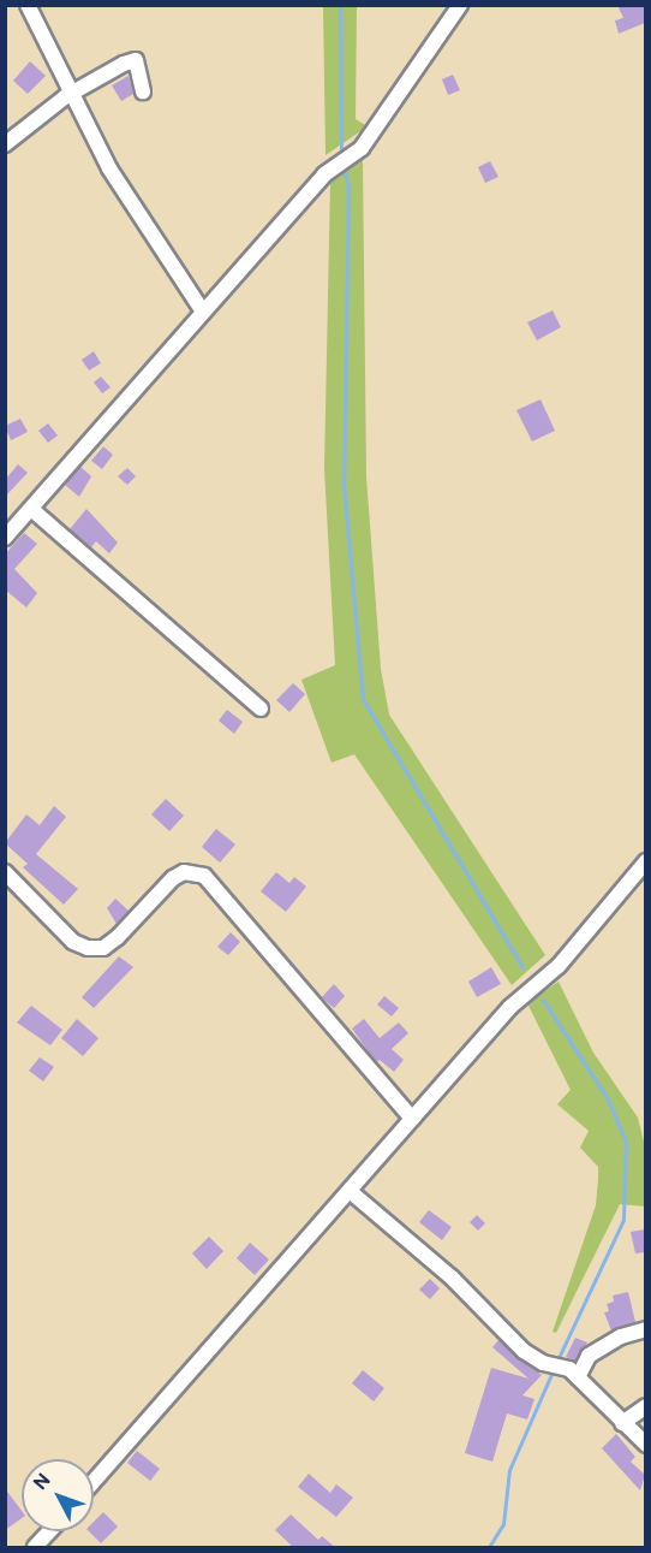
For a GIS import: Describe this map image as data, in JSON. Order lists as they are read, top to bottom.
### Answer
{
  "north": "top left"
}
